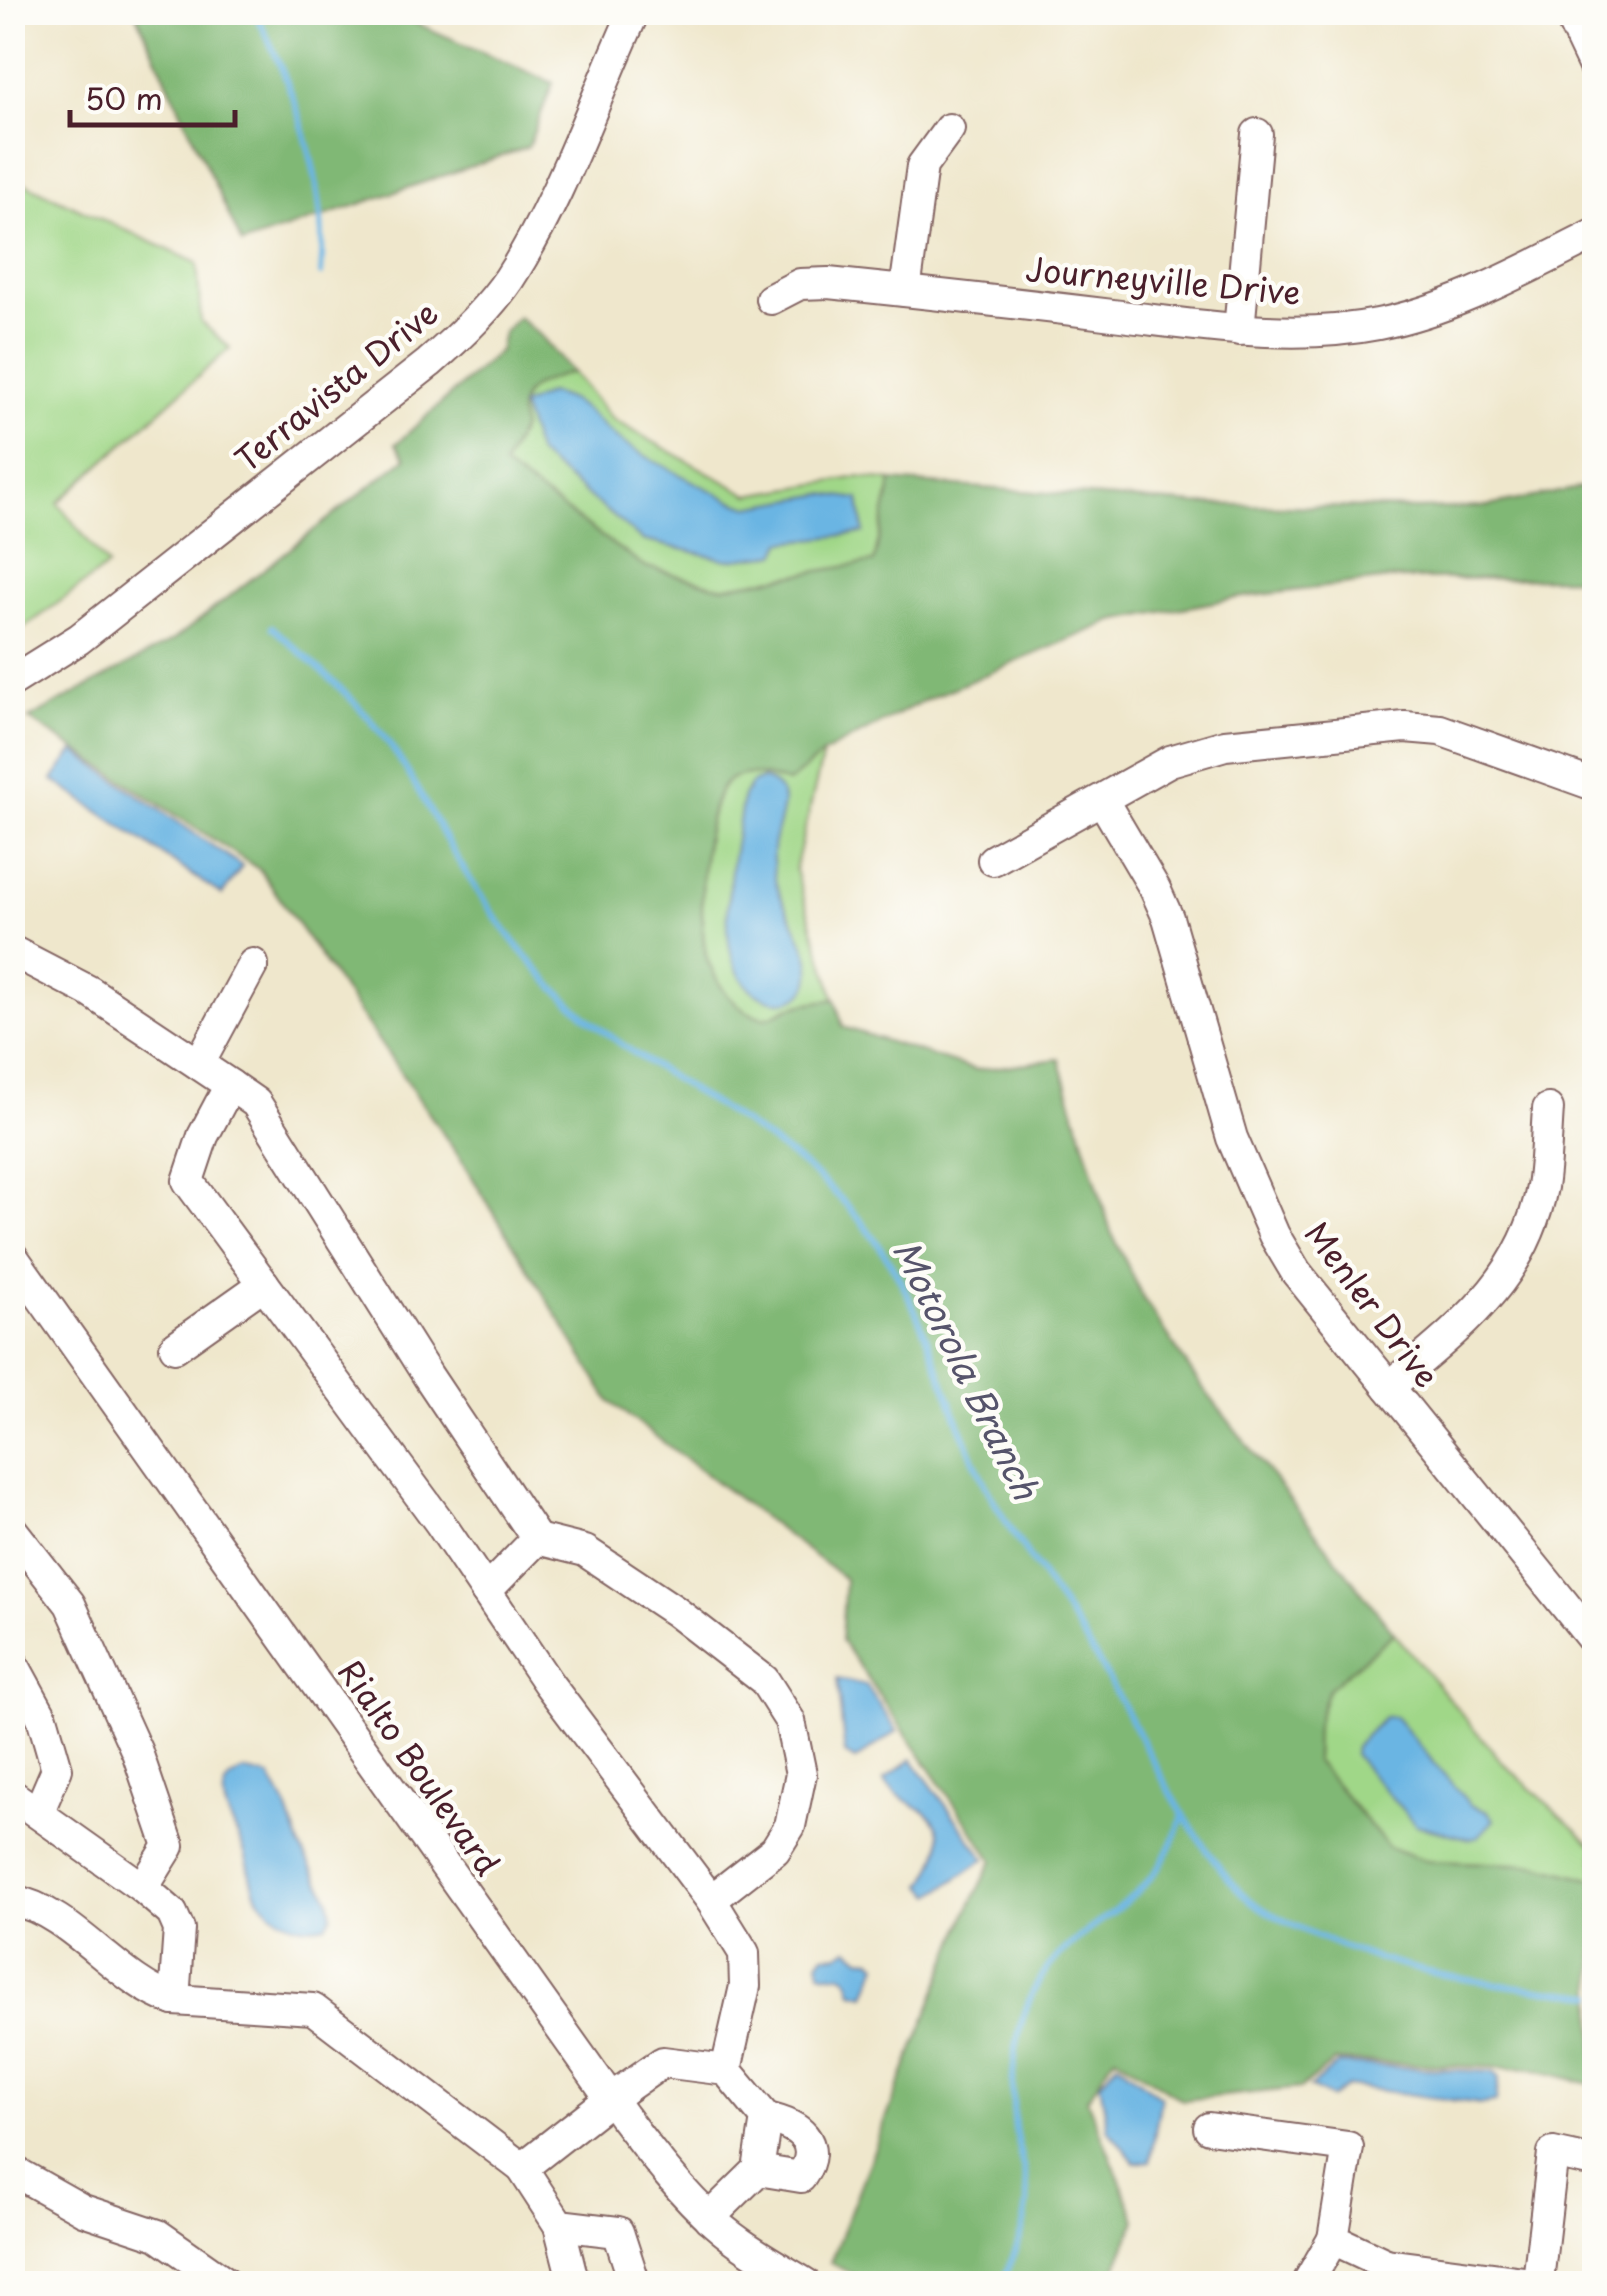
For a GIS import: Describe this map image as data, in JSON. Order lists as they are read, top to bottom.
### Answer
{
  "streets": {
    "street": [
      "Journeyville Drive",
      "Terravista Drive",
      "Menler Drive",
      "Rialto Boulevard"
    ]
  },
  "water": ["Motorola Branch"],
  "scale_bar": "50 m"
}
